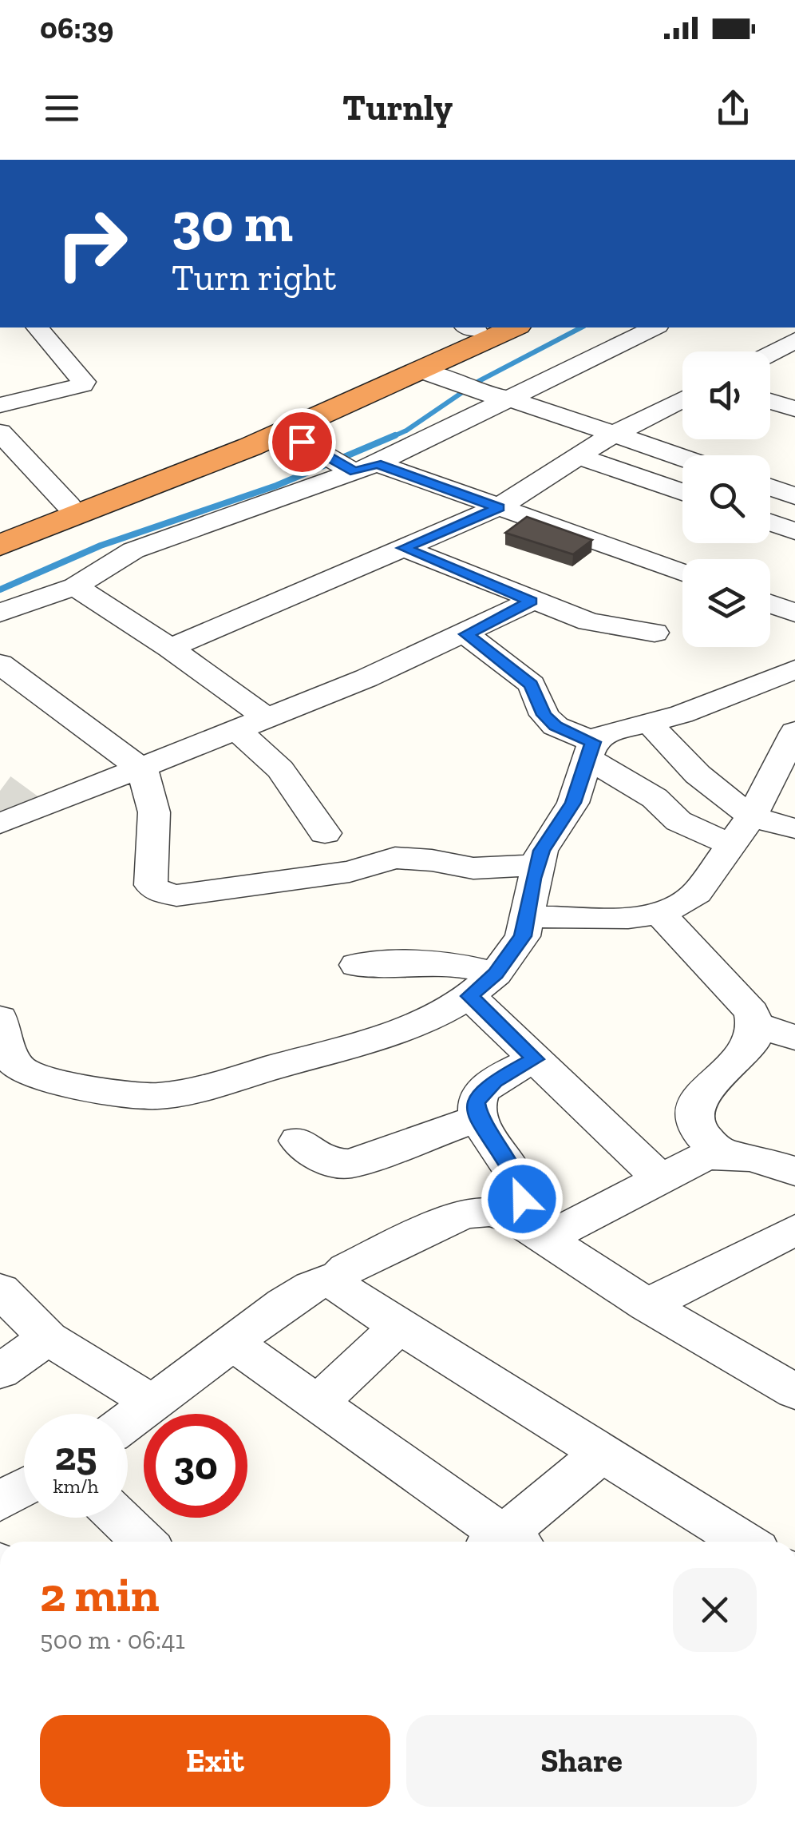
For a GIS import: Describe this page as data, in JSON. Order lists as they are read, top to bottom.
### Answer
{
  "page": {
    "status": "06:39",
    "header": "Turnly",
    "turn": ["30 m", "Turn right"],
    "speed": "25 km/h",
    "limit": "30",
    "heading": ["2 min", "500 m · 06:41"],
    "buttons": ["Exit", "Share"]
  }
}
